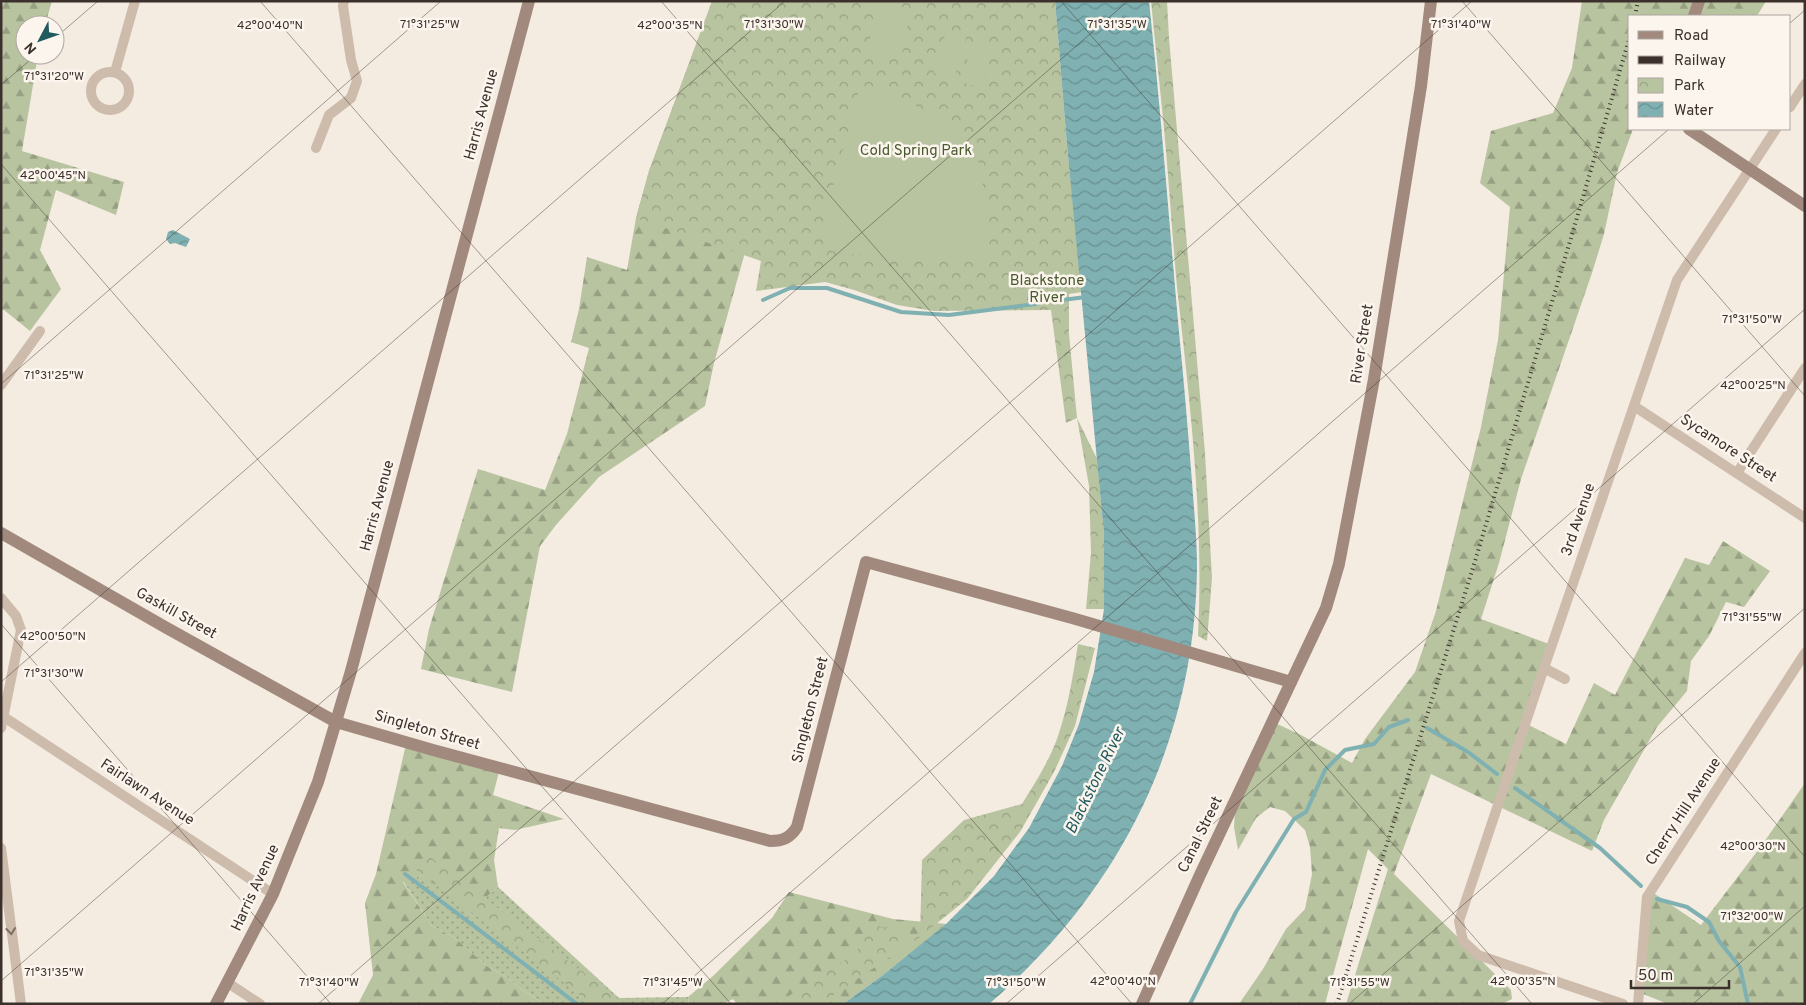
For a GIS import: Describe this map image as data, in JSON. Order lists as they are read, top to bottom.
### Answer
{
  "streets": {
    "street": [
      "Harris Avenue",
      "River Street",
      "Sycamore Street",
      "3rd Avenue",
      "Gaskill Street",
      "Singleton Street",
      "Fairlawn Avenue",
      "Cherry Hill Avenue",
      "Canal Street"
    ]
  },
  "crossings": [
    ["Harris Avenue", "Gaskill Street"],
    ["Harris Avenue", "Singleton Street"],
    ["Harris Avenue", "Fairlawn Avenue"],
    ["River Street", "Singleton Street"],
    ["River Street", "Canal Street"],
    ["Sycamore Street", "3rd Avenue"],
    ["Gaskill Street", "Singleton Street"],
    ["Singleton Street", "Canal Street"]
  ],
  "water": ["Blackstone River"],
  "parks": ["Cold Spring Park", "Blackstone River"],
  "legend": [
    "Road",
    "Railway",
    "Park",
    "Water"
  ],
  "scale_bar": "50 m",
  "north": "bottom left",
  "coordinates": [
    "71°31'25\"W",
    "71°31'30\"W",
    "71°31'35\"W",
    "71°31'40\"W",
    "42°00'40\"N",
    "42°00'35\"N",
    "71°31'20\"W",
    "42°00'45\"N",
    "71°31'50\"W",
    "42°00'25\"N",
    "71°31'55\"W",
    "42°00'50\"N",
    "42°00'30\"N",
    "71°32'00\"W",
    "71°31'45\"W"
  ]
}
